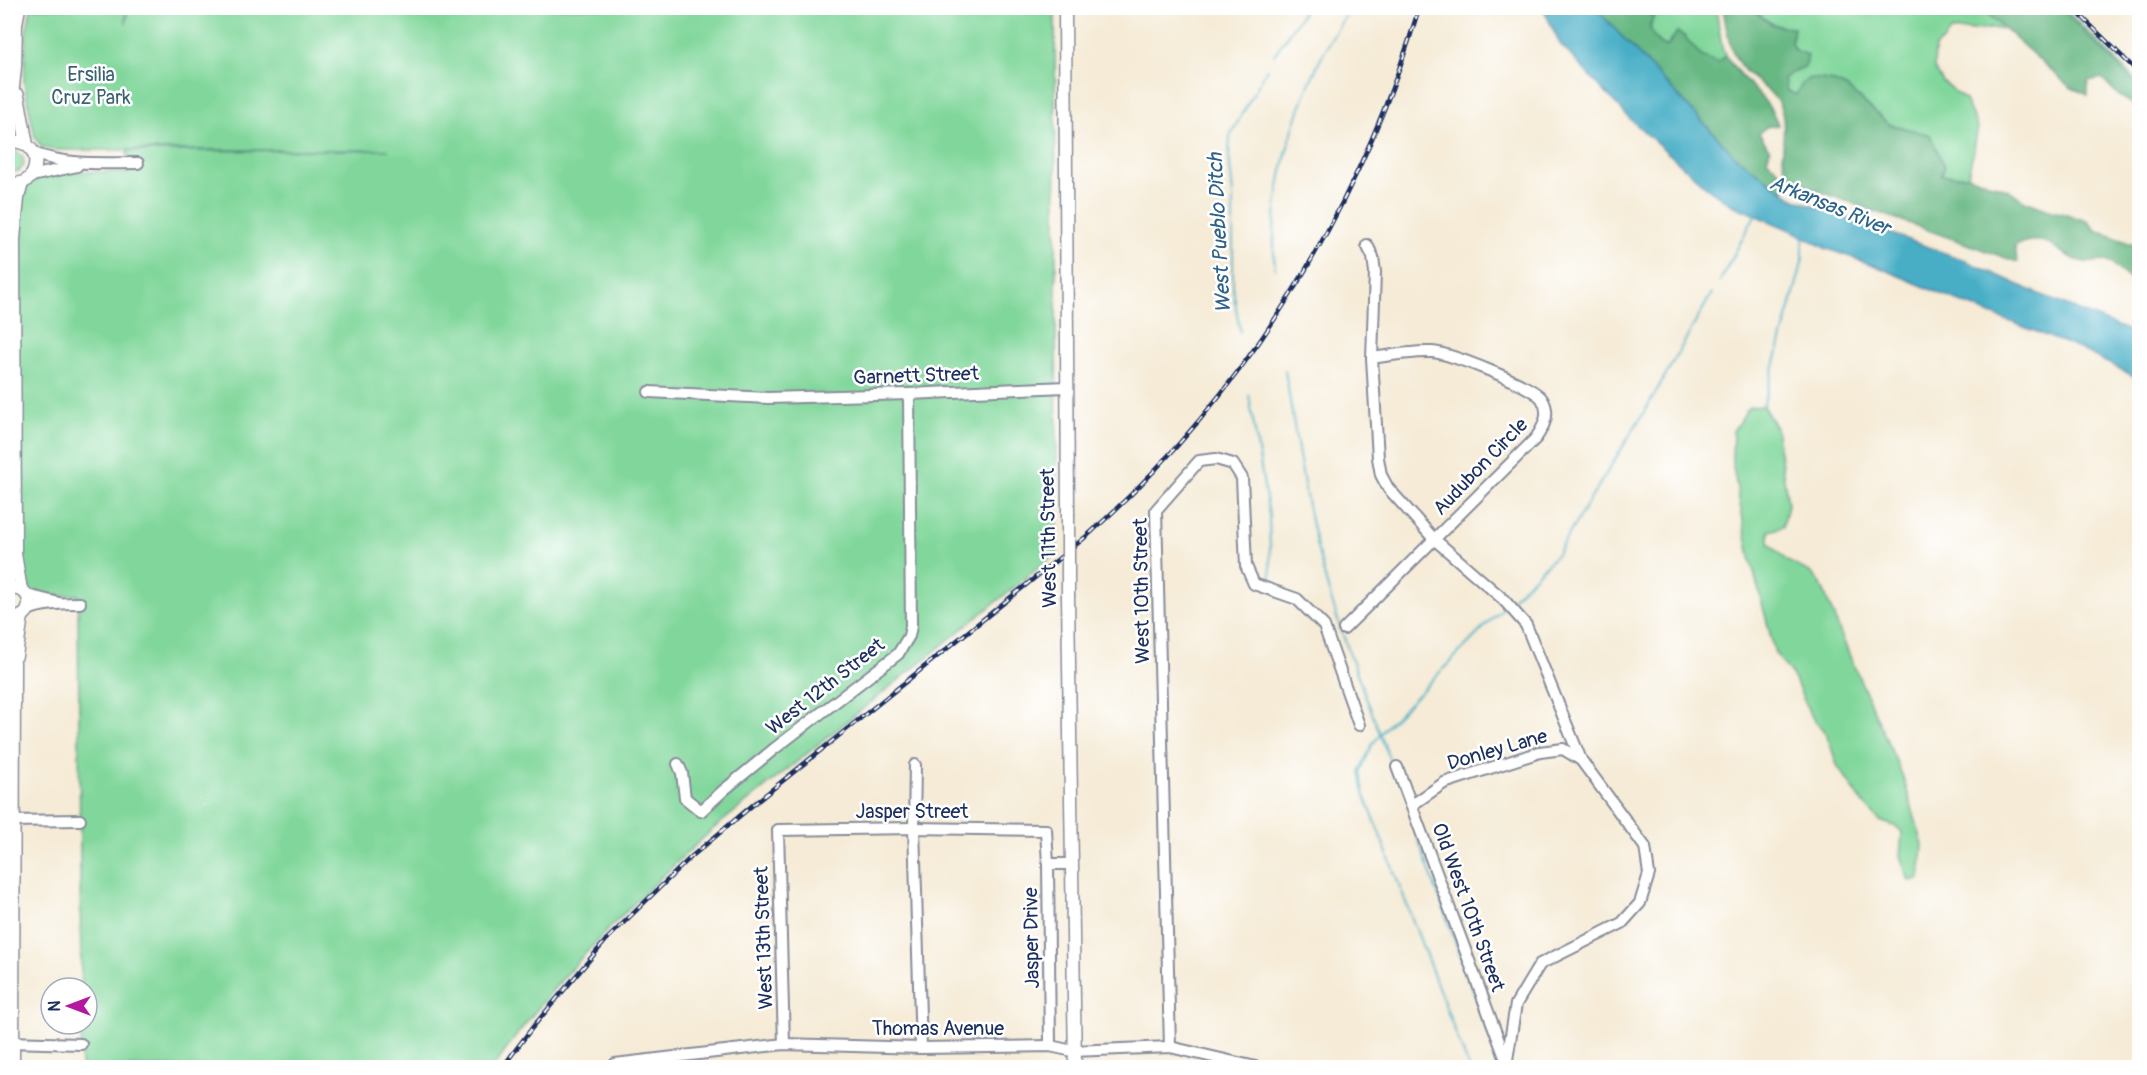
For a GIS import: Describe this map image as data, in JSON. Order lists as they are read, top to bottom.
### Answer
{
  "streets": {
    "street": [
      "Garnett Street",
      "Audubon Circle",
      "West 11th Street",
      "West 10th Street",
      "West 12th Street",
      "Donley Lane",
      "Jasper Street",
      "Old West 10th Street",
      "West 13th Street",
      "Jasper Drive",
      "Thomas Avenue"
    ]
  },
  "crossings": [
    ["Garnett Street", "West 11th Street"],
    ["Garnett Street", "West 12th Street"],
    ["West 11th Street", "Thomas Avenue"],
    ["West 10th Street", "Thomas Avenue"],
    ["Donley Lane", "Old West 10th Street"],
    ["Jasper Street", "West 13th Street"],
    ["Jasper Street", "Jasper Drive"],
    ["West 13th Street", "Thomas Avenue"],
    ["Jasper Drive", "Thomas Avenue"]
  ],
  "water": ["Arkansas River", "West Pueblo Ditch"],
  "parks": ["Ersilia Cruz Park"],
  "north": "left"
}
